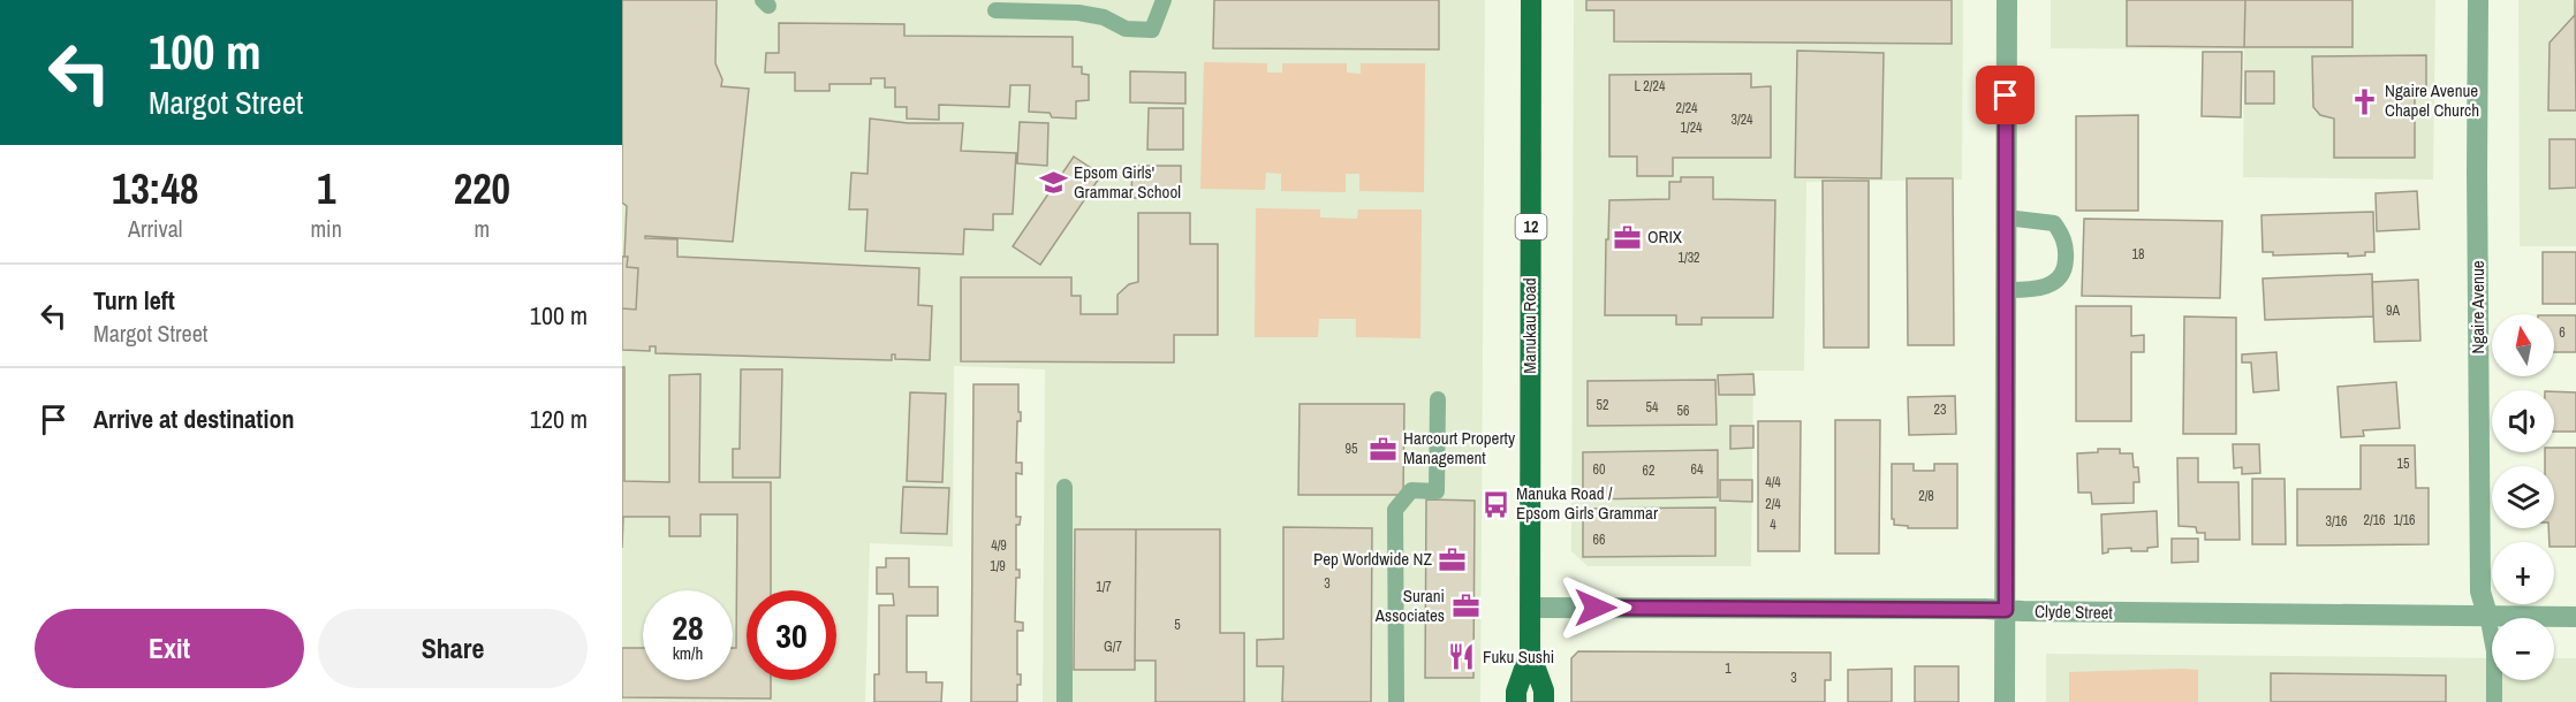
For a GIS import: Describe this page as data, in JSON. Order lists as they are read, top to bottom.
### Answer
{
  "streets": {
    "main road": ["12", "Manukau Road"],
    "street": ["Ngaire Avenue", "Clyde Street"]
  },
  "crossings": [
    ["Ngaire Avenue", "Clyde Street"],
    ["Manukau Road", "Clyde Street"]
  ],
  "places": {
    "church": ["Ngaire Avenue Chapel Church"],
    "school or university": ["Epsom Girls' Grammar School"],
    "office": [
      "ORIX",
      "Harcourt Property Management",
      "Pep Worldwide NZ",
      "Surani Associates"
    ],
    "bus stop": ["Manuka Road / Epsom Girls Grammar"],
    "restaurant": ["Fuku Sushi"]
  },
  "house_numbers": [
    "L 2/24",
    "2/24",
    "3/24",
    "1/24",
    "18",
    "1/32",
    "9A",
    "6",
    "52",
    "54",
    "23",
    "56",
    "95",
    "15",
    "60",
    "64",
    "62",
    "4/4",
    "2/8",
    "2/4",
    "2/16",
    "1/16",
    "3/16",
    "4",
    "66",
    "4/9",
    "1/9",
    "3",
    "1/7",
    "5",
    "G/7",
    "1",
    "3"
  ],
  "north": "top",
  "page": {
    "turn": ["100 m", "Margot Street"],
    "eta": [
      "13:48",
      "Arrival",
      "1",
      "min",
      "220",
      "m"
    ],
    "list": [
      {
        "name": "Turn left",
        "note": "Margot Street",
        "value": "100 m"
      },
      {
        "name": "Arrive at destination",
        "value": "120 m"
      }
    ],
    "map_buttons": ["+", "−"],
    "speed": "28 km/h",
    "limit": "30",
    "buttons": ["Exit", "Share"]
  }
}
